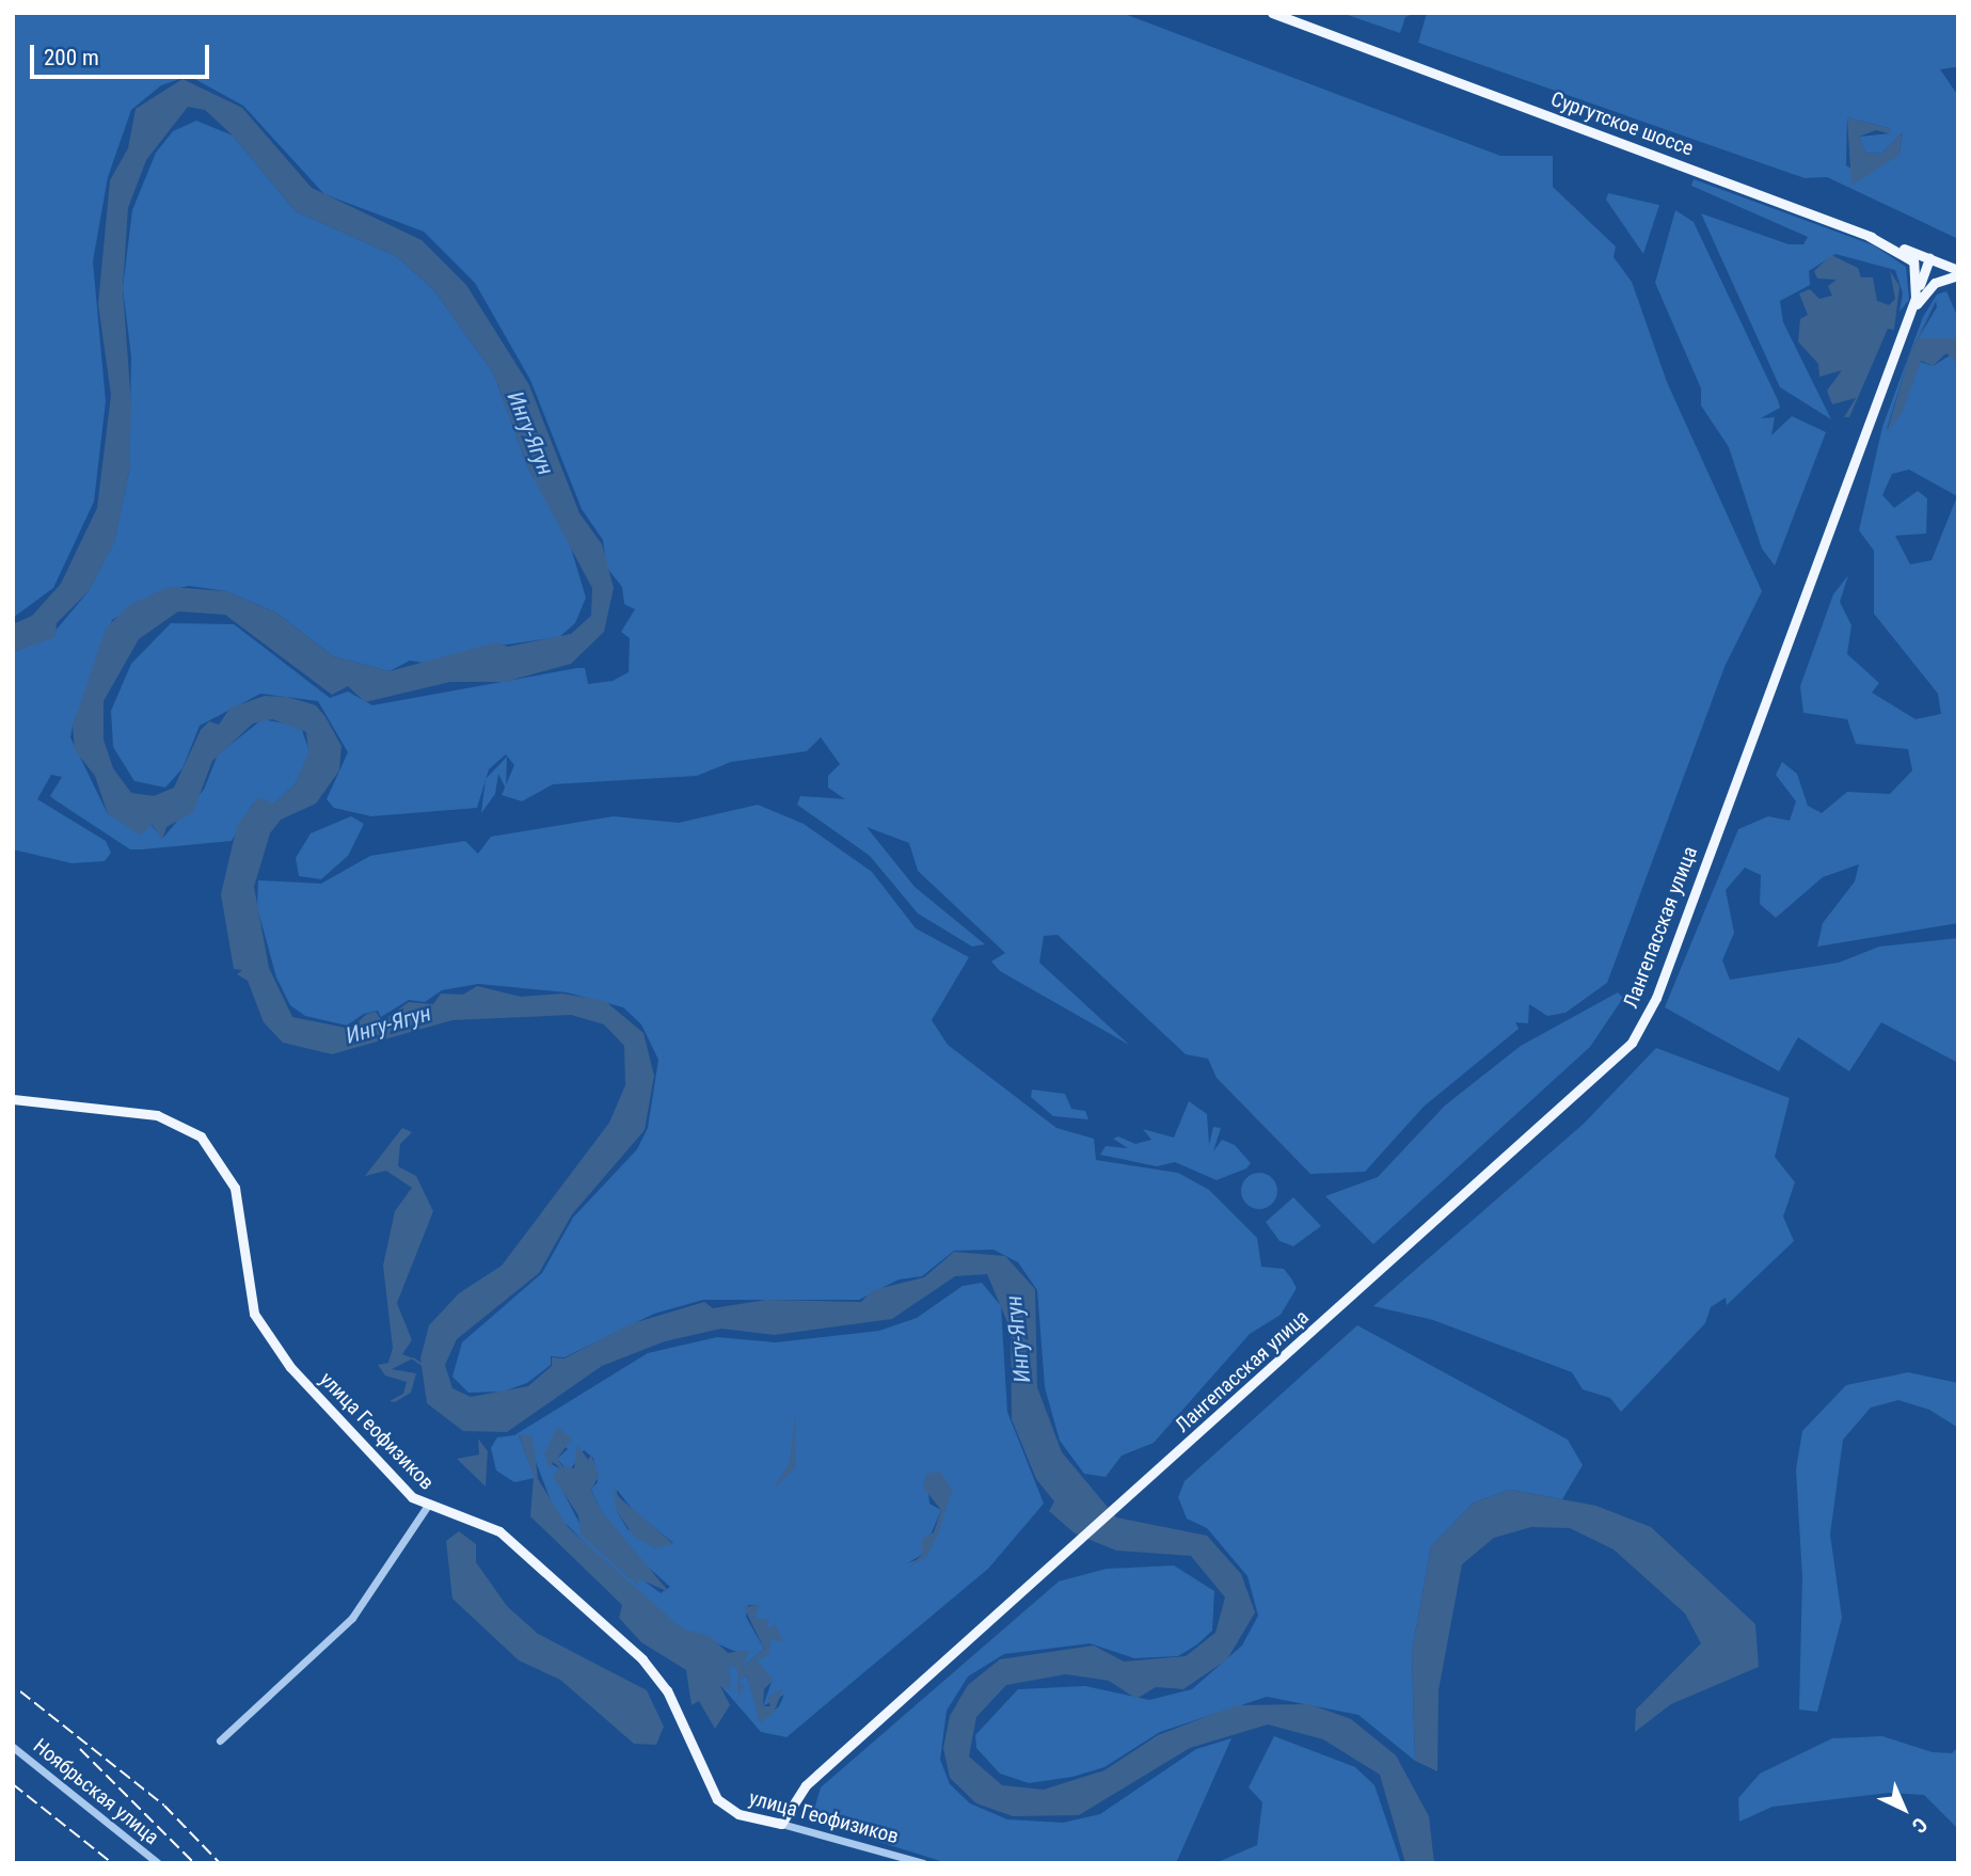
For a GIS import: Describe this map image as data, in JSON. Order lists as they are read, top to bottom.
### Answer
{
  "streets": {
    "main road": ["Сургутское шоссе", "Лангепасская улица", "улица Геофизиков"],
    "street": ["Ноябрьская улица"]
  },
  "crossings": [
    ["Лангепасская улица", "улица Геофизиков"]
  ],
  "water": ["Ингу-Ягун"],
  "scale_bar": "200 m",
  "north": "bottom right"
}
